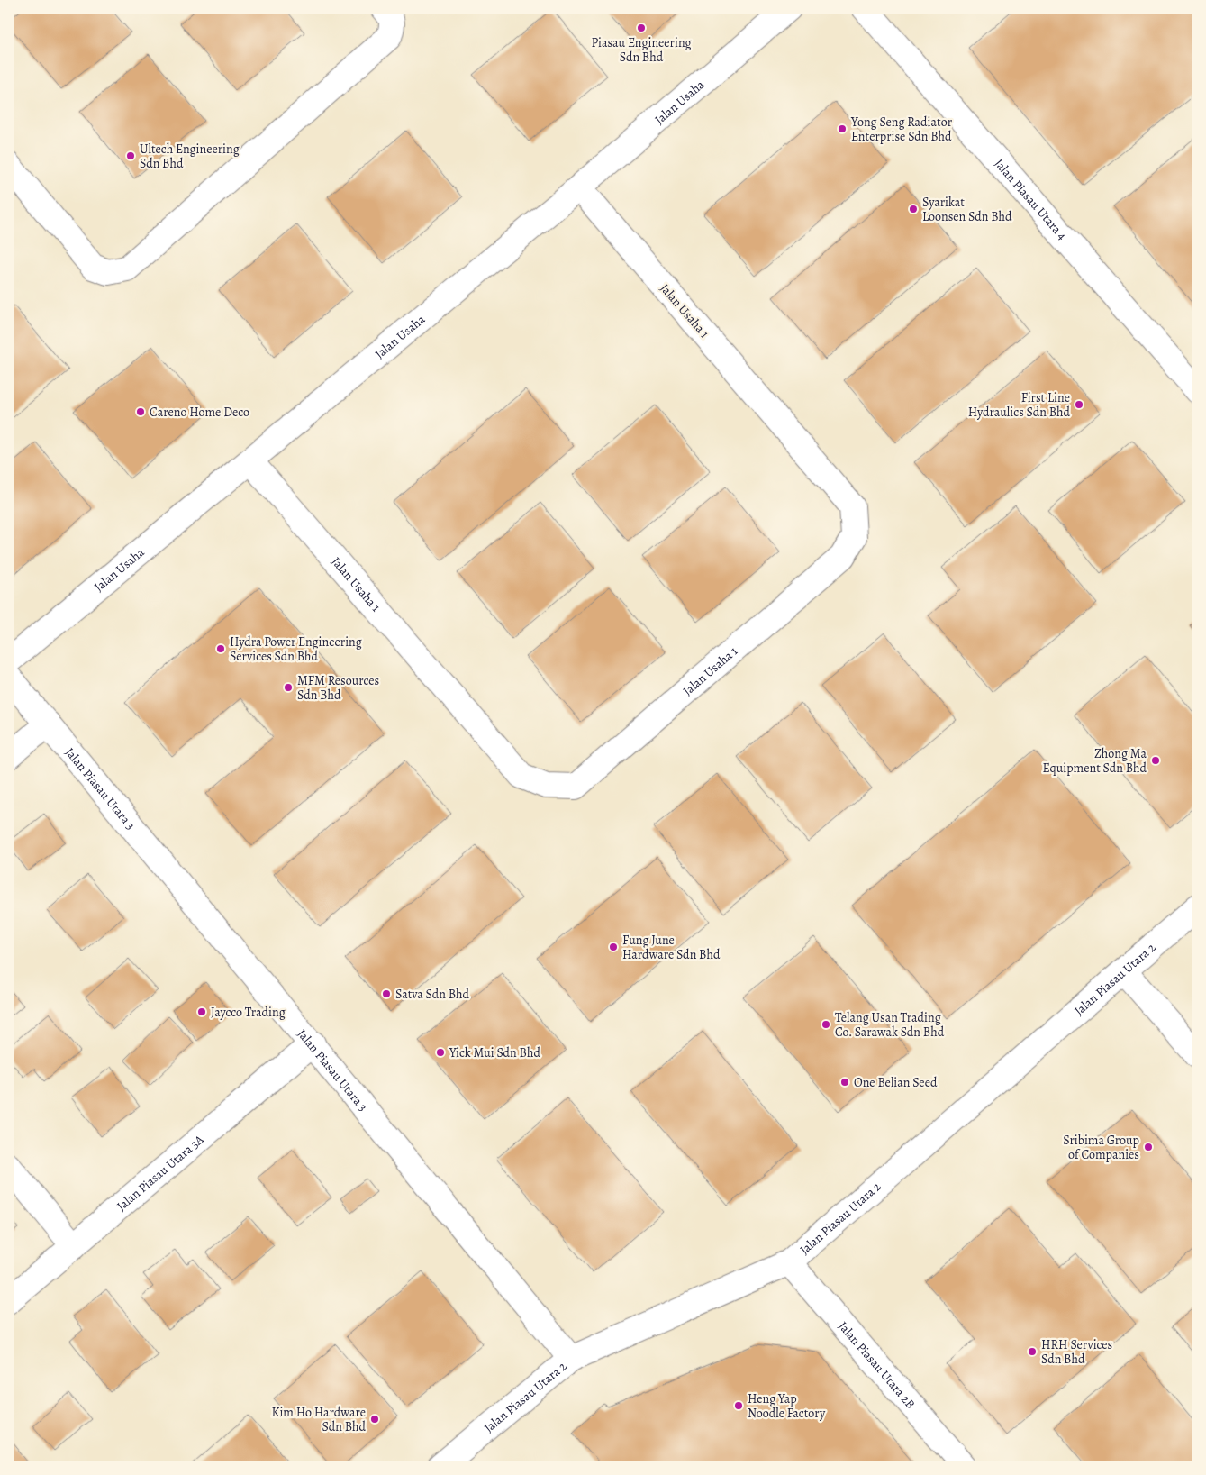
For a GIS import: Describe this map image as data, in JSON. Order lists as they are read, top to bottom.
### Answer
{
  "streets": {
    "street": [
      "Jalan Usaha",
      "Jalan Piasau Utara 4",
      "Jalan Usaha 1",
      "Jalan Piasau Utara 3",
      "Jalan Piasau Utara 2",
      "Jalan Piasau Utara 3A",
      "Jalan Piasau Utara 2B"
    ]
  },
  "crossings": [
    ["Jalan Usaha", "Jalan Usaha 1"],
    ["Jalan Piasau Utara 3", "Jalan Piasau Utara 2"],
    ["Jalan Piasau Utara 3", "Jalan Piasau Utara 3A"],
    ["Jalan Piasau Utara 2", "Jalan Piasau Utara 2B"]
  ],
  "places": [
    "Piasau Engineering Sdn Bhd",
    "Yong Seng Radiator Enterprise Sdn Bhd",
    "Ultech Engineering Sdn Bhd",
    "Syarikat Loonsen Sdn Bhd",
    "First Line Hydraulics Sdn Bhd",
    "Careno Home Deco",
    "Hydra Power Engineering Services Sdn Bhd",
    "MFM Resources Sdn Bhd",
    "Zhong Ma Equipment Sdn Bhd",
    "Fung June Hardware Sdn Bhd",
    "Satva Sdn Bhd",
    "Jaycco Trading",
    "Telang Usan Trading Co. Sarawak Sdn Bhd",
    "Yick Mui Sdn Bhd",
    "One Belian Seed",
    "Sribima Group of Companies",
    "HRH Services Sdn Bhd",
    "Heng Yap Noodle Factory",
    "Kim Ho Hardware Sdn Bhd"
  ]
}
